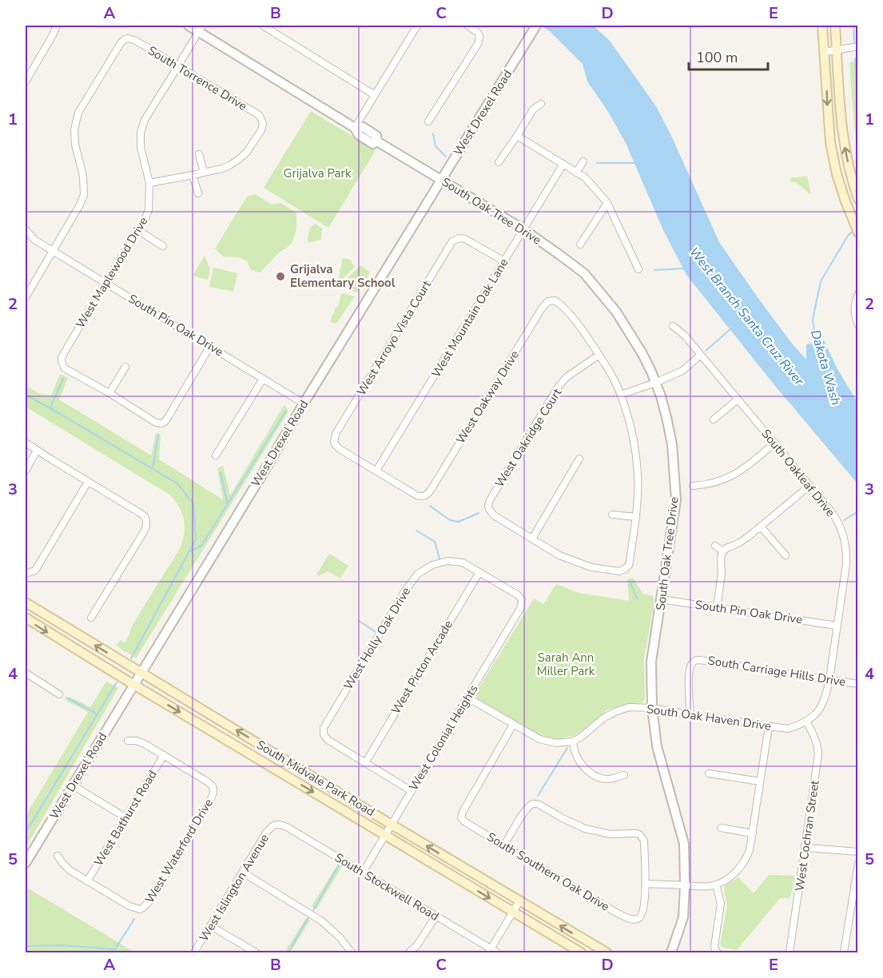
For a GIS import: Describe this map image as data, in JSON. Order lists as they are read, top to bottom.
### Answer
{
  "streets": {
    "main road": ["South Midvale Park Road"],
    "street": [
      "South Torrence Drive",
      "West Drexel Road",
      "South Oak Tree Drive",
      "West Maplewood Drive",
      "West Mountain Oak Lane",
      "South Pin Oak Drive",
      "West Arroyo Vista Court",
      "West Oakway Drive",
      "West Oakridge Court",
      "South Oakleaf Drive",
      "West Holly Oak Drive",
      "West Picton Arcade",
      "South Carriage Hills Drive",
      "South Oak Haven Drive",
      "West Colonial Heights",
      "West Bathurst Road",
      "West Cochran Street",
      "West Waterford Drive",
      "South Southern Oak Drive",
      "South Stockwell Road",
      "West Islington Avenue"
    ]
  },
  "crossings": [
    ["South Torrence Drive", "West Maplewood Drive"],
    ["South Torrence Drive", "South Pin Oak Drive"],
    ["West Drexel Road", "South Oak Tree Drive"],
    ["West Drexel Road", "South Pin Oak Drive"],
    ["West Drexel Road", "South Midvale Park Road"],
    ["South Oak Tree Drive", "West Maplewood Drive"],
    ["South Oak Tree Drive", "West Mountain Oak Lane"],
    ["South Oak Tree Drive", "South Pin Oak Drive"],
    ["South Oak Tree Drive", "South Oak Haven Drive"],
    ["West Maplewood Drive", "South Pin Oak Drive"],
    ["West Mountain Oak Lane", "West Arroyo Vista Court"],
    ["West Mountain Oak Lane", "West Oakway Drive"],
    ["South Pin Oak Drive", "South Oakleaf Drive"],
    ["West Arroyo Vista Court", "West Oakway Drive"],
    ["West Oakway Drive", "West Oakridge Court"],
    ["South Oakleaf Drive", "South Carriage Hills Drive"],
    ["South Oakleaf Drive", "South Oak Haven Drive"],
    ["West Holly Oak Drive", "West Picton Arcade"],
    ["West Holly Oak Drive", "West Colonial Heights"],
    ["South Carriage Hills Drive", "South Oak Haven Drive"],
    ["South Oak Haven Drive", "West Cochran Street"],
    ["West Colonial Heights", "South Midvale Park Road"],
    ["West Colonial Heights", "South Stockwell Road"],
    ["West Bathurst Road", "West Waterford Drive"],
    ["South Stockwell Road", "West Islington Avenue"]
  ],
  "water": ["West Branch Santa Cruz River", "Dakota Wash"],
  "parks": ["Grijalva Park", "Sarah Ann Miller Park"],
  "places": ["Grijalva Elementary School"],
  "scale_bar": "100 m",
  "grid": {
    "columns": [
      "A",
      "B",
      "C",
      "D",
      "E"
    ],
    "rows": [
      "1",
      "2",
      "3",
      "4",
      "5"
    ]
  }
}
